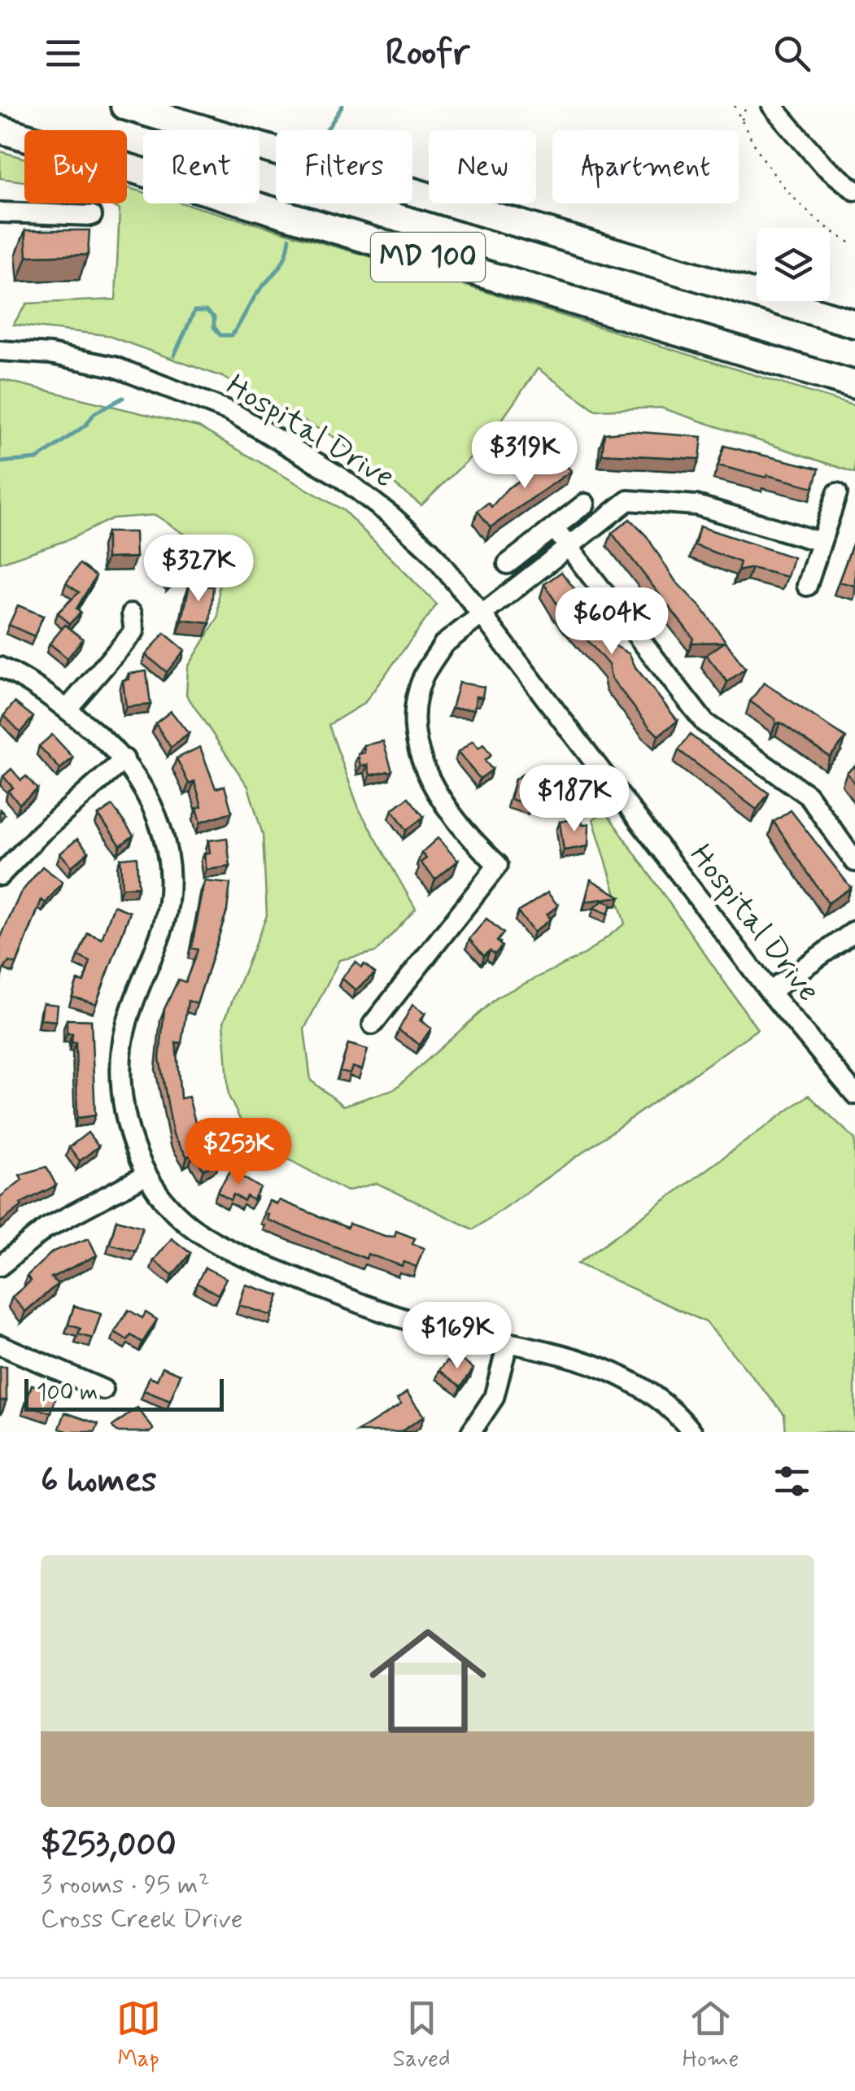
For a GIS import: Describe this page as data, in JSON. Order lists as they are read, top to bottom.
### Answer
{
  "streets": {
    "highway": ["MD 100"],
    "street": ["Hospital Drive"]
  },
  "scale_bar": "100 m",
  "page": {
    "header": "Roofr",
    "chip": [
      "Buy",
      "Rent",
      "Filters",
      "New",
      "Apartment"
    ],
    "price": [
      "$319K",
      "$327K",
      "$604K",
      "$187K",
      "$253K",
      "$169K"
    ],
    "scale": "100 m",
    "heading": "6 homes",
    "list": [
      {
        "name": "$253,000",
        "note": "3 rooms · 95 m² · Cross Creek Drive"
      }
    ],
    "tabs": ["Map", "Saved", "Home"]
  }
}
